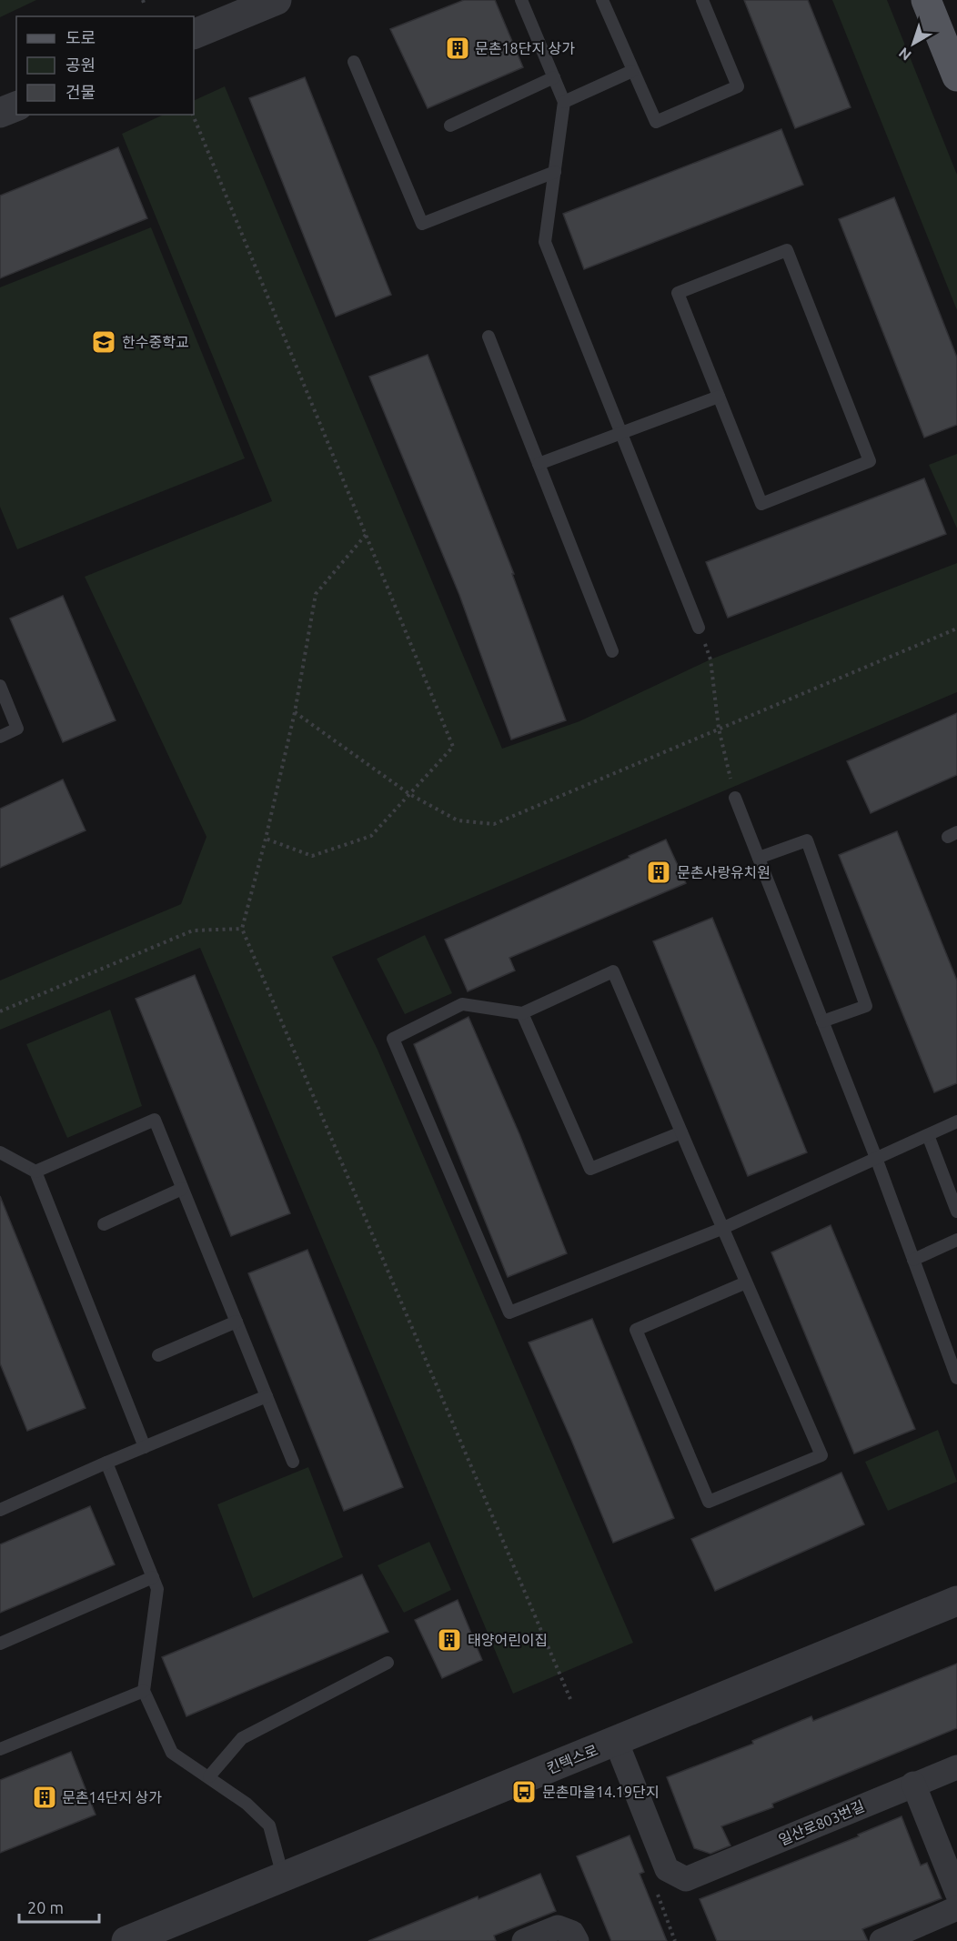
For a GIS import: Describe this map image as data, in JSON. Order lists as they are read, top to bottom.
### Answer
{
  "streets": {
    "street": ["킨텍스로", "일산로803번길"]
  },
  "crossings": [
    ["킨텍스로", "일산로803번길"]
  ],
  "places": {
    "building": [
      "문촌18단지 상가",
      "문촌사랑유치원",
      "태양어린이집",
      "문촌14단지 상가"
    ],
    "school or university": ["한수중학교"],
    "bus stop": ["문촌마을14.19단지"]
  },
  "legend": ["도로", "공원", "건물"],
  "scale_bar": "20 m",
  "north": "bottom left"
}
